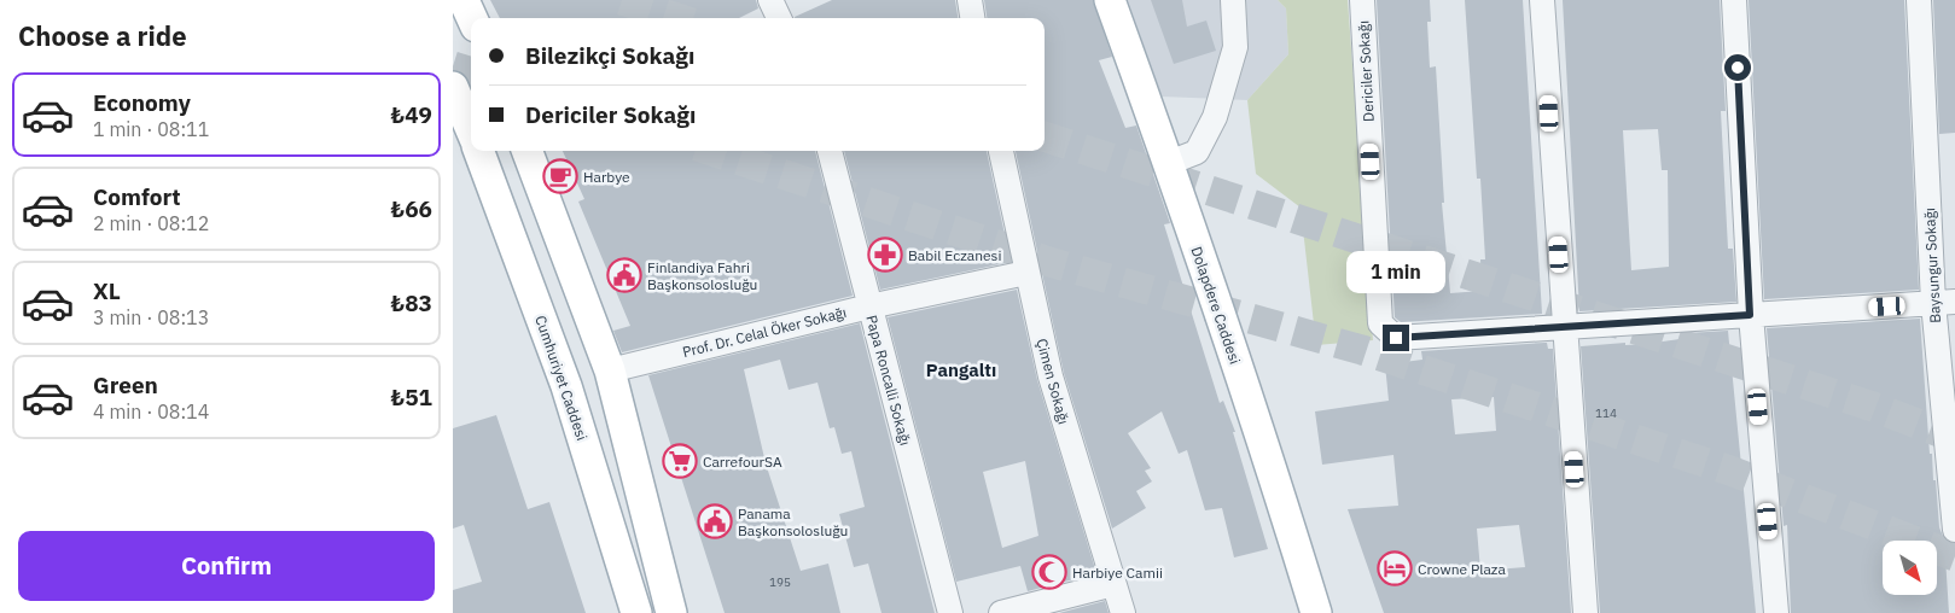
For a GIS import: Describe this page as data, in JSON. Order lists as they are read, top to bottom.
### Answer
{
  "streets": {
    "main road": ["Dolapdere Caddesi", "Cumhuriyet Caddesi"],
    "street": [
      "Dericiler Sokağı",
      "Baysungur Sokağı",
      "Prof. Dr. Celal Öker Sokağı",
      "Papa Roncalli Sokağı",
      "Çimen Sokağı"
    ]
  },
  "crossings": [
    ["Dericiler Sokağı", "Baysungur Sokağı"],
    ["Prof. Dr. Celal Öker Sokağı", "Papa Roncalli Sokağı"],
    ["Prof. Dr. Celal Öker Sokağı", "Çimen Sokağı"]
  ],
  "districts": ["Pangaltı"],
  "places": {
    "cafe": ["Harbye"],
    "pharmacy": ["Babil Eczanesi"],
    "public building": ["Finlandiya Fahri Başkonsolosluğu", "Panama Başkonsolosluğu"],
    "supermarket": ["CarrefourSA"],
    "hotel": ["Crowne Plaza"],
    "mosque": ["Harbiye Camii"]
  },
  "house_numbers": ["114", "195"],
  "north": "bottom right",
  "page": {
    "heading": "Choose a ride",
    "banner": ["Bilezikçi Sokağı", "Dericiler Sokağı"],
    "list": [
      {
        "name": "Economy",
        "note": "1 min · 08:11",
        "value": "₺49"
      },
      {
        "name": "Comfort",
        "note": "2 min · 08:12",
        "value": "₺66"
      },
      {
        "name": "XL",
        "note": "3 min · 08:13",
        "value": "₺83"
      },
      {
        "name": "Green",
        "note": "4 min · 08:14",
        "value": "₺51"
      }
    ],
    "bubble": "1 min",
    "buttons": "Confirm"
  }
}
